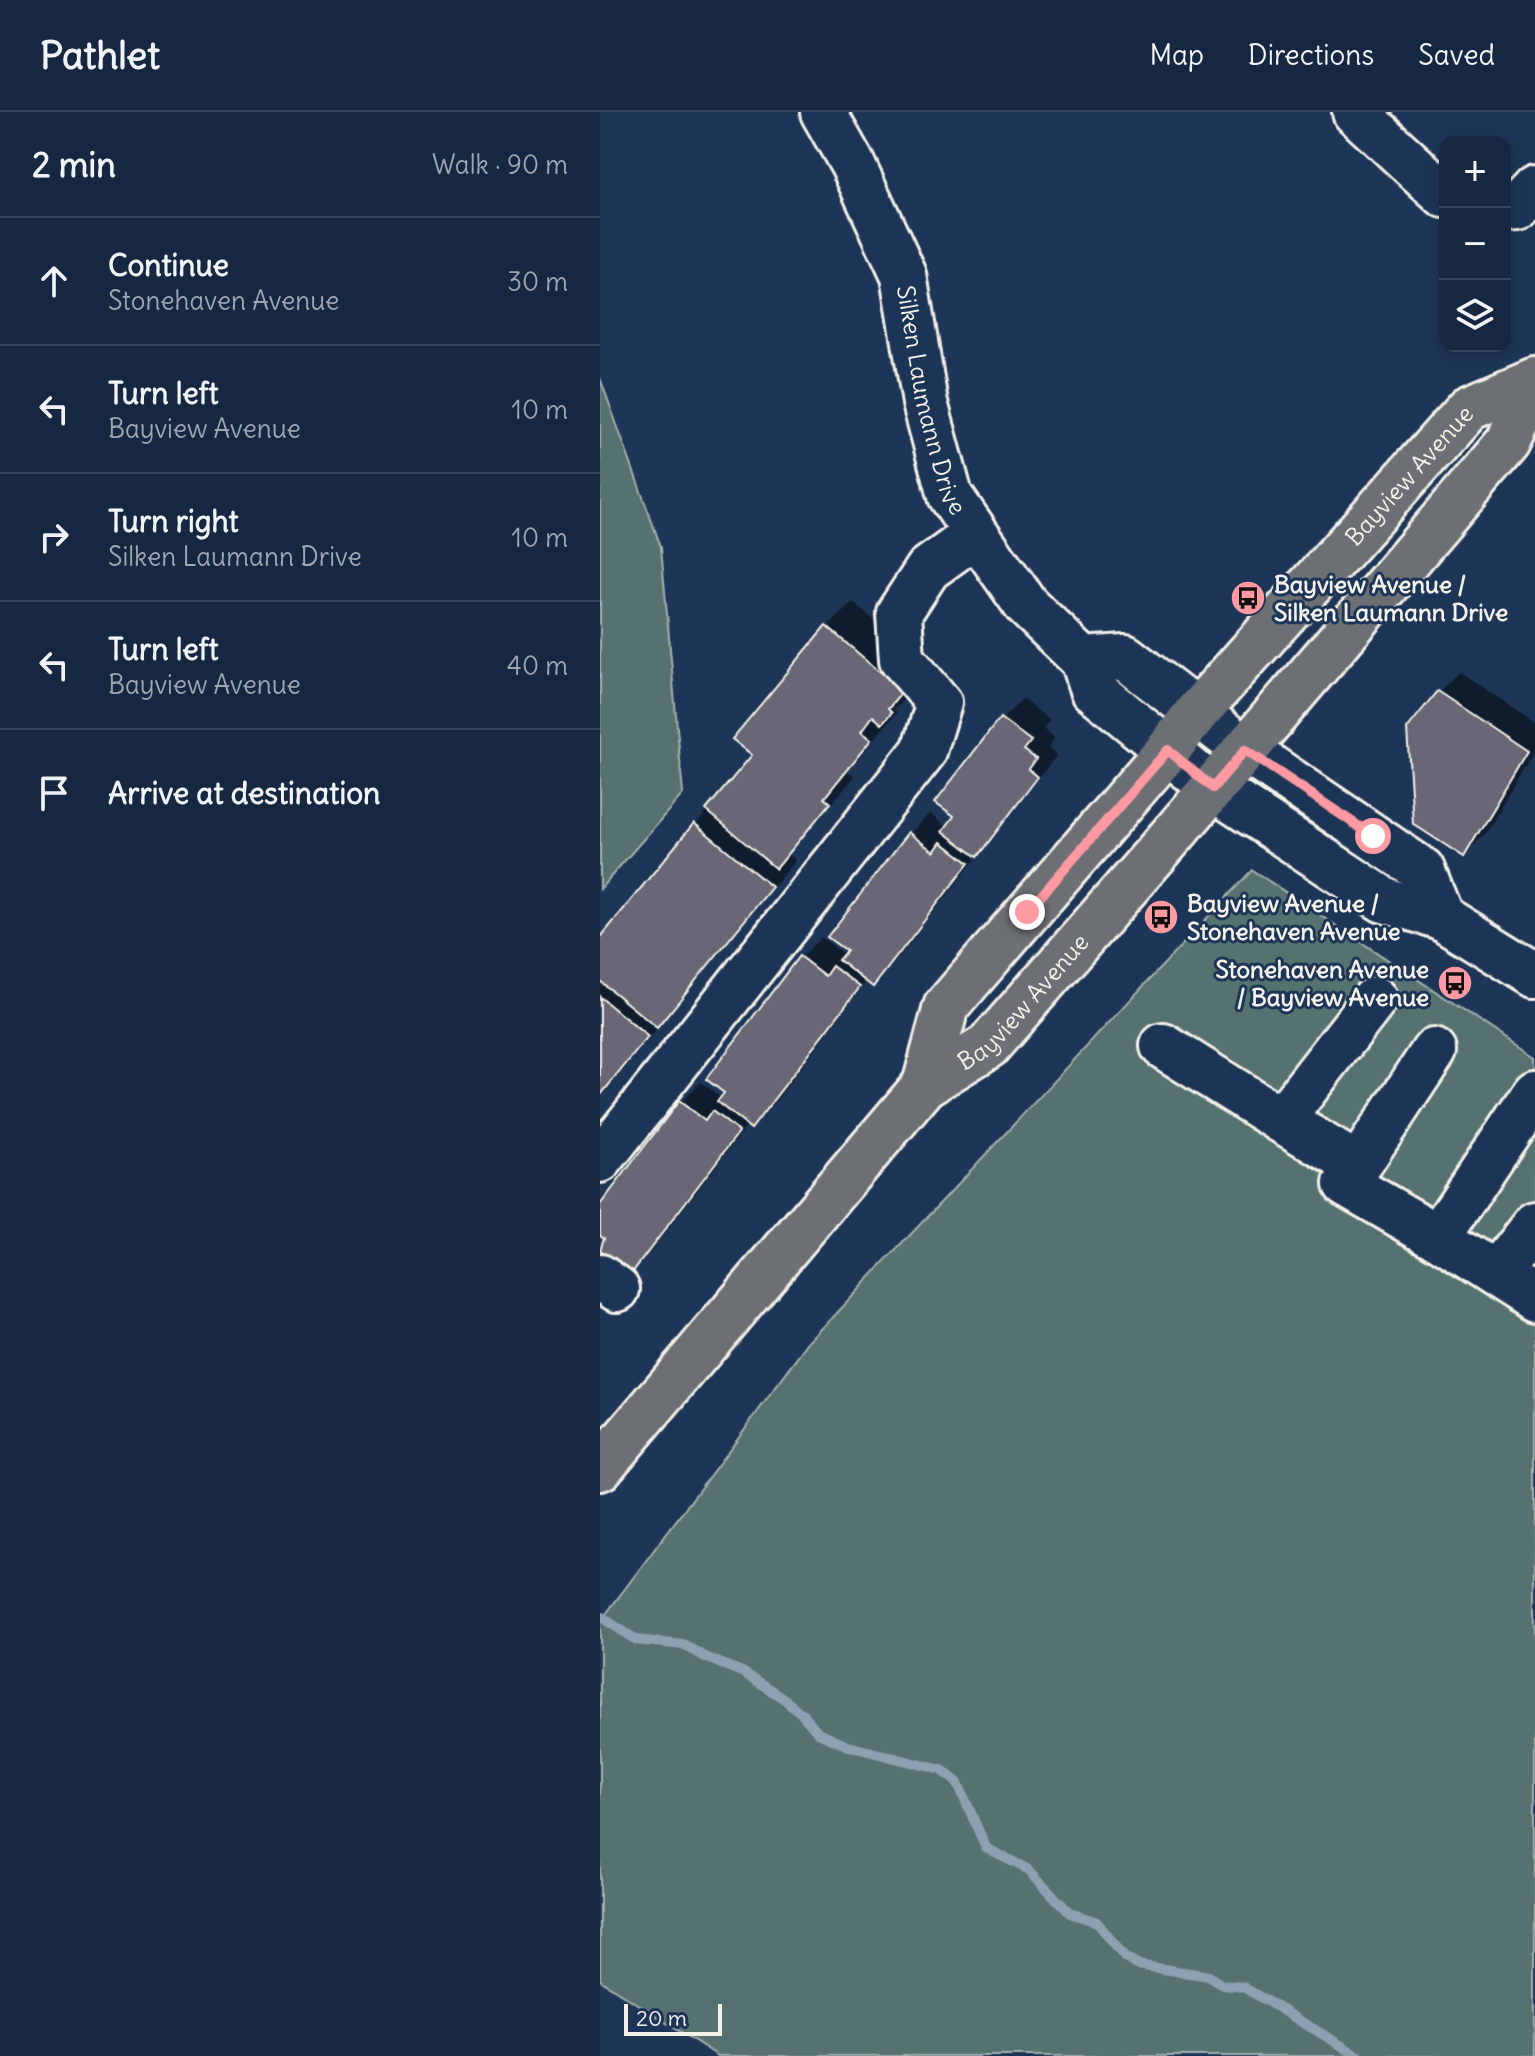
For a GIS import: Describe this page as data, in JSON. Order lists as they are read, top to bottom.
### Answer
{
  "streets": {
    "main road": ["Bayview Avenue"],
    "street": ["Silken Laumann Drive"]
  },
  "crossings": [
    ["Silken Laumann Drive", "Bayview Avenue"]
  ],
  "places": {
    "bus stop": ["Bayview Avenue / Silken Laumann Drive", "Bayview Avenue / Stonehaven Avenue", "Stonehaven Avenue / Bayview Avenue"]
  },
  "scale_bar": "20 m",
  "page": {
    "header": "Pathlet",
    "nav": ["Map", "Directions", "Saved"],
    "heading": ["2 min", "Walk · 90 m"],
    "map_buttons": ["+", "−"],
    "list": [
      ["Continue", "Stonehaven Avenue", "30 m"],
      ["Turn left", "Bayview Avenue", "10 m"],
      ["Turn right", "Silken Laumann Drive", "10 m"],
      ["Turn left", "Bayview Avenue", "40 m"],
      "Arrive at destination"
    ],
    "scale": "20 m"
  }
}
